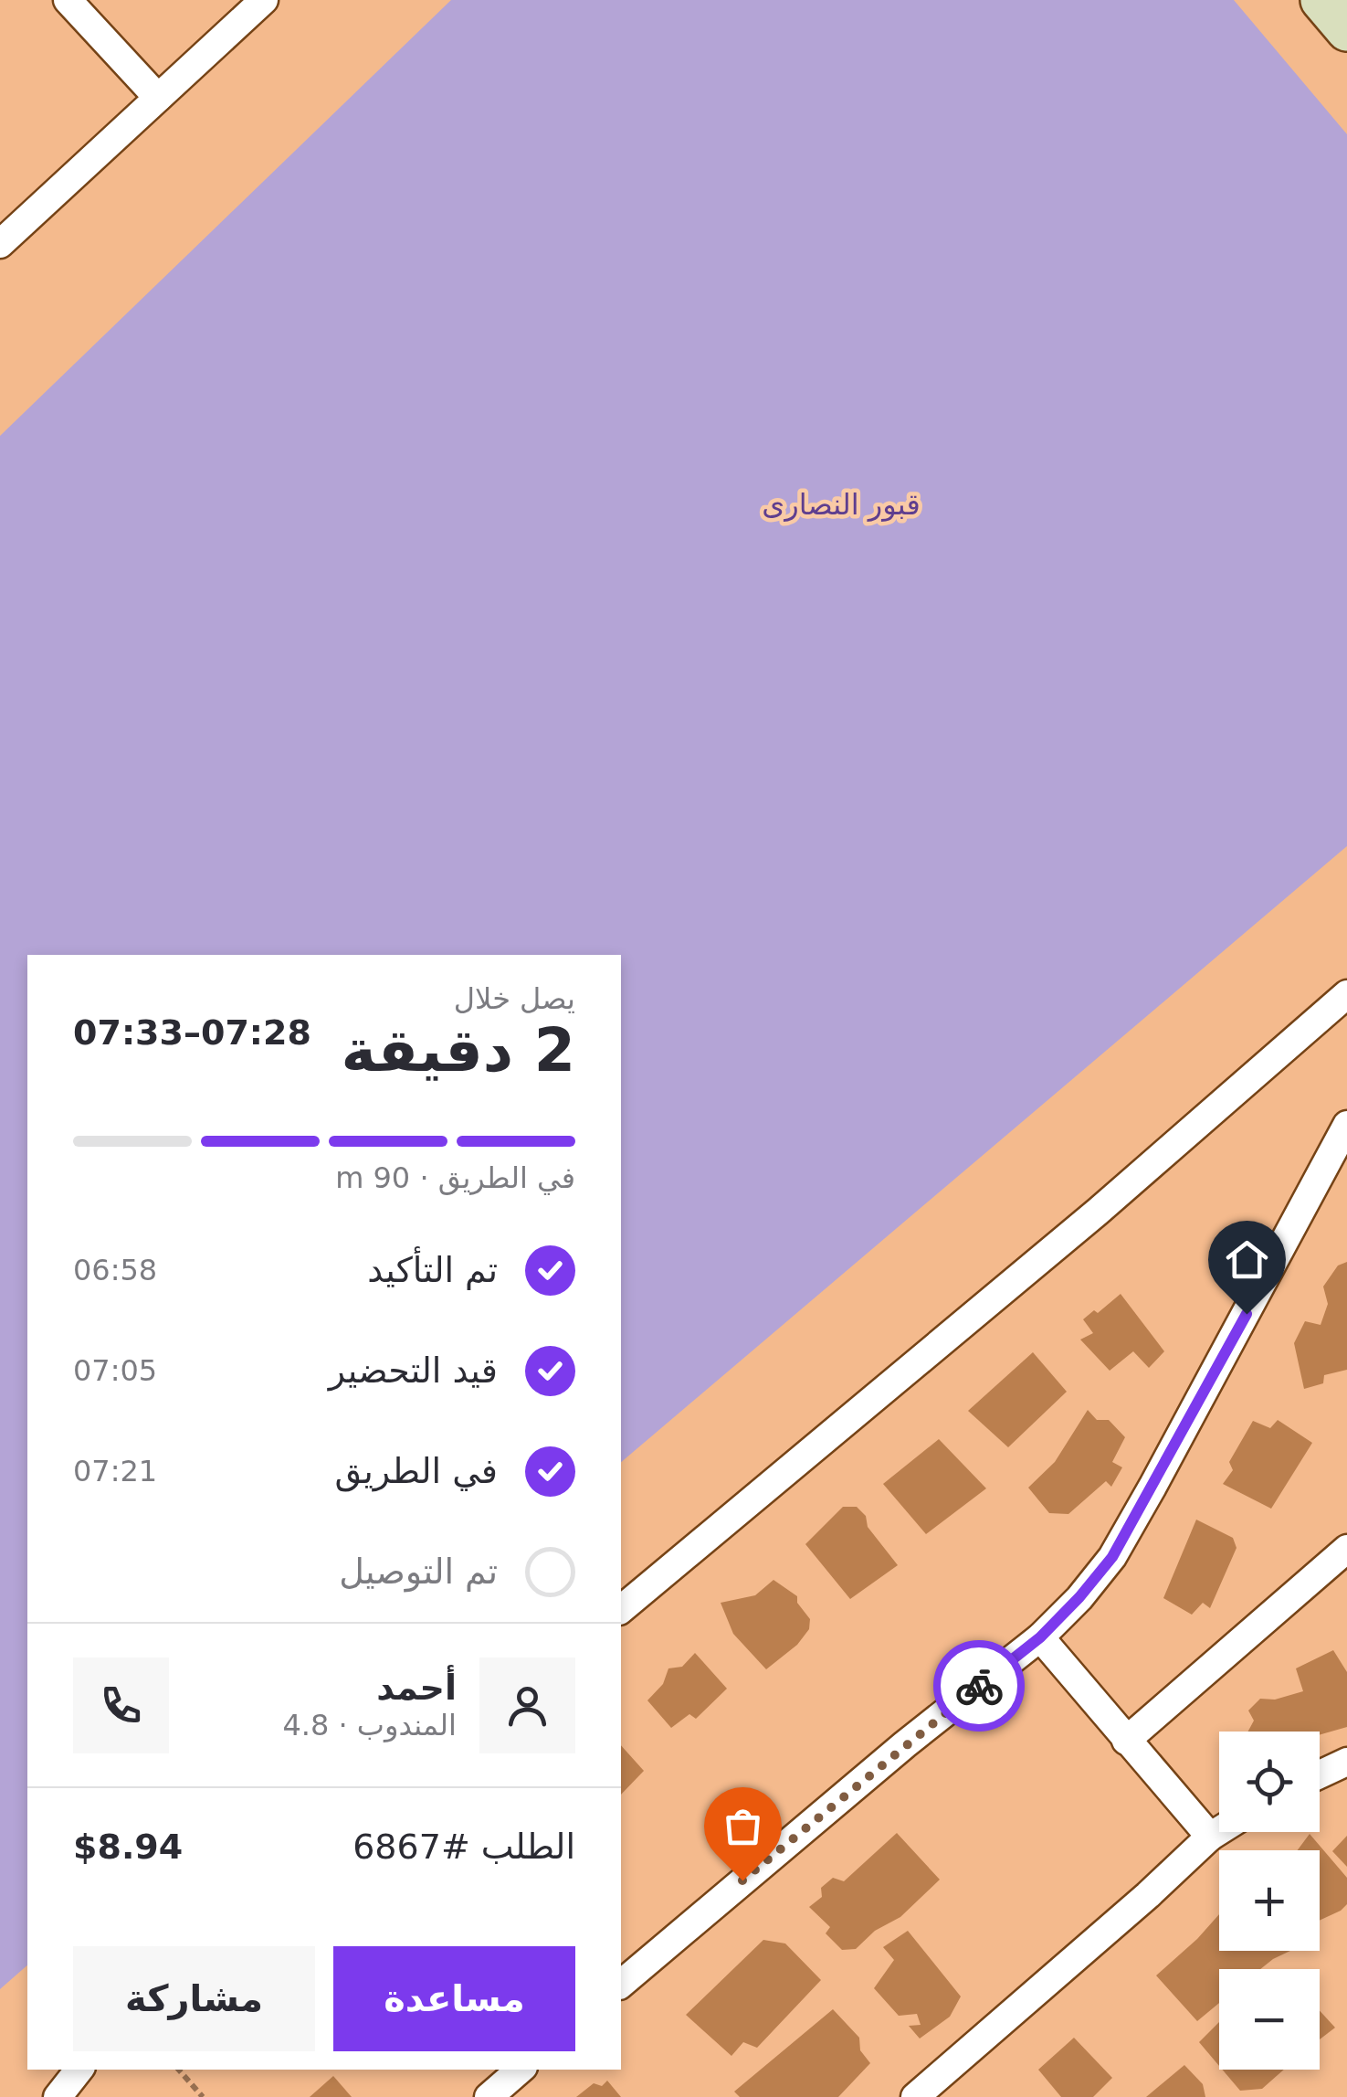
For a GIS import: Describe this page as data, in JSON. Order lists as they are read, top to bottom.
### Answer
{
  "parks": ["قبور النصارى"],
  "page": {
    "heading": ["2 دقيقة", "يصل خلال", "07:28–07:33"],
    "panel": [
      "أحمد",
      "المندوب · 4.8",
      "الطلب #6867",
      "$8.94"
    ],
    "bar": "في الطريق · 90 m",
    "list": [
      ["تم التأكيد", "06:58"],
      ["قيد التحضير", "07:05"],
      ["في الطريق", "07:21"],
      "تم التوصيل"
    ],
    "map_buttons": ["+", "−"],
    "buttons": ["مساعدة", "مشاركة"]
  }
}
